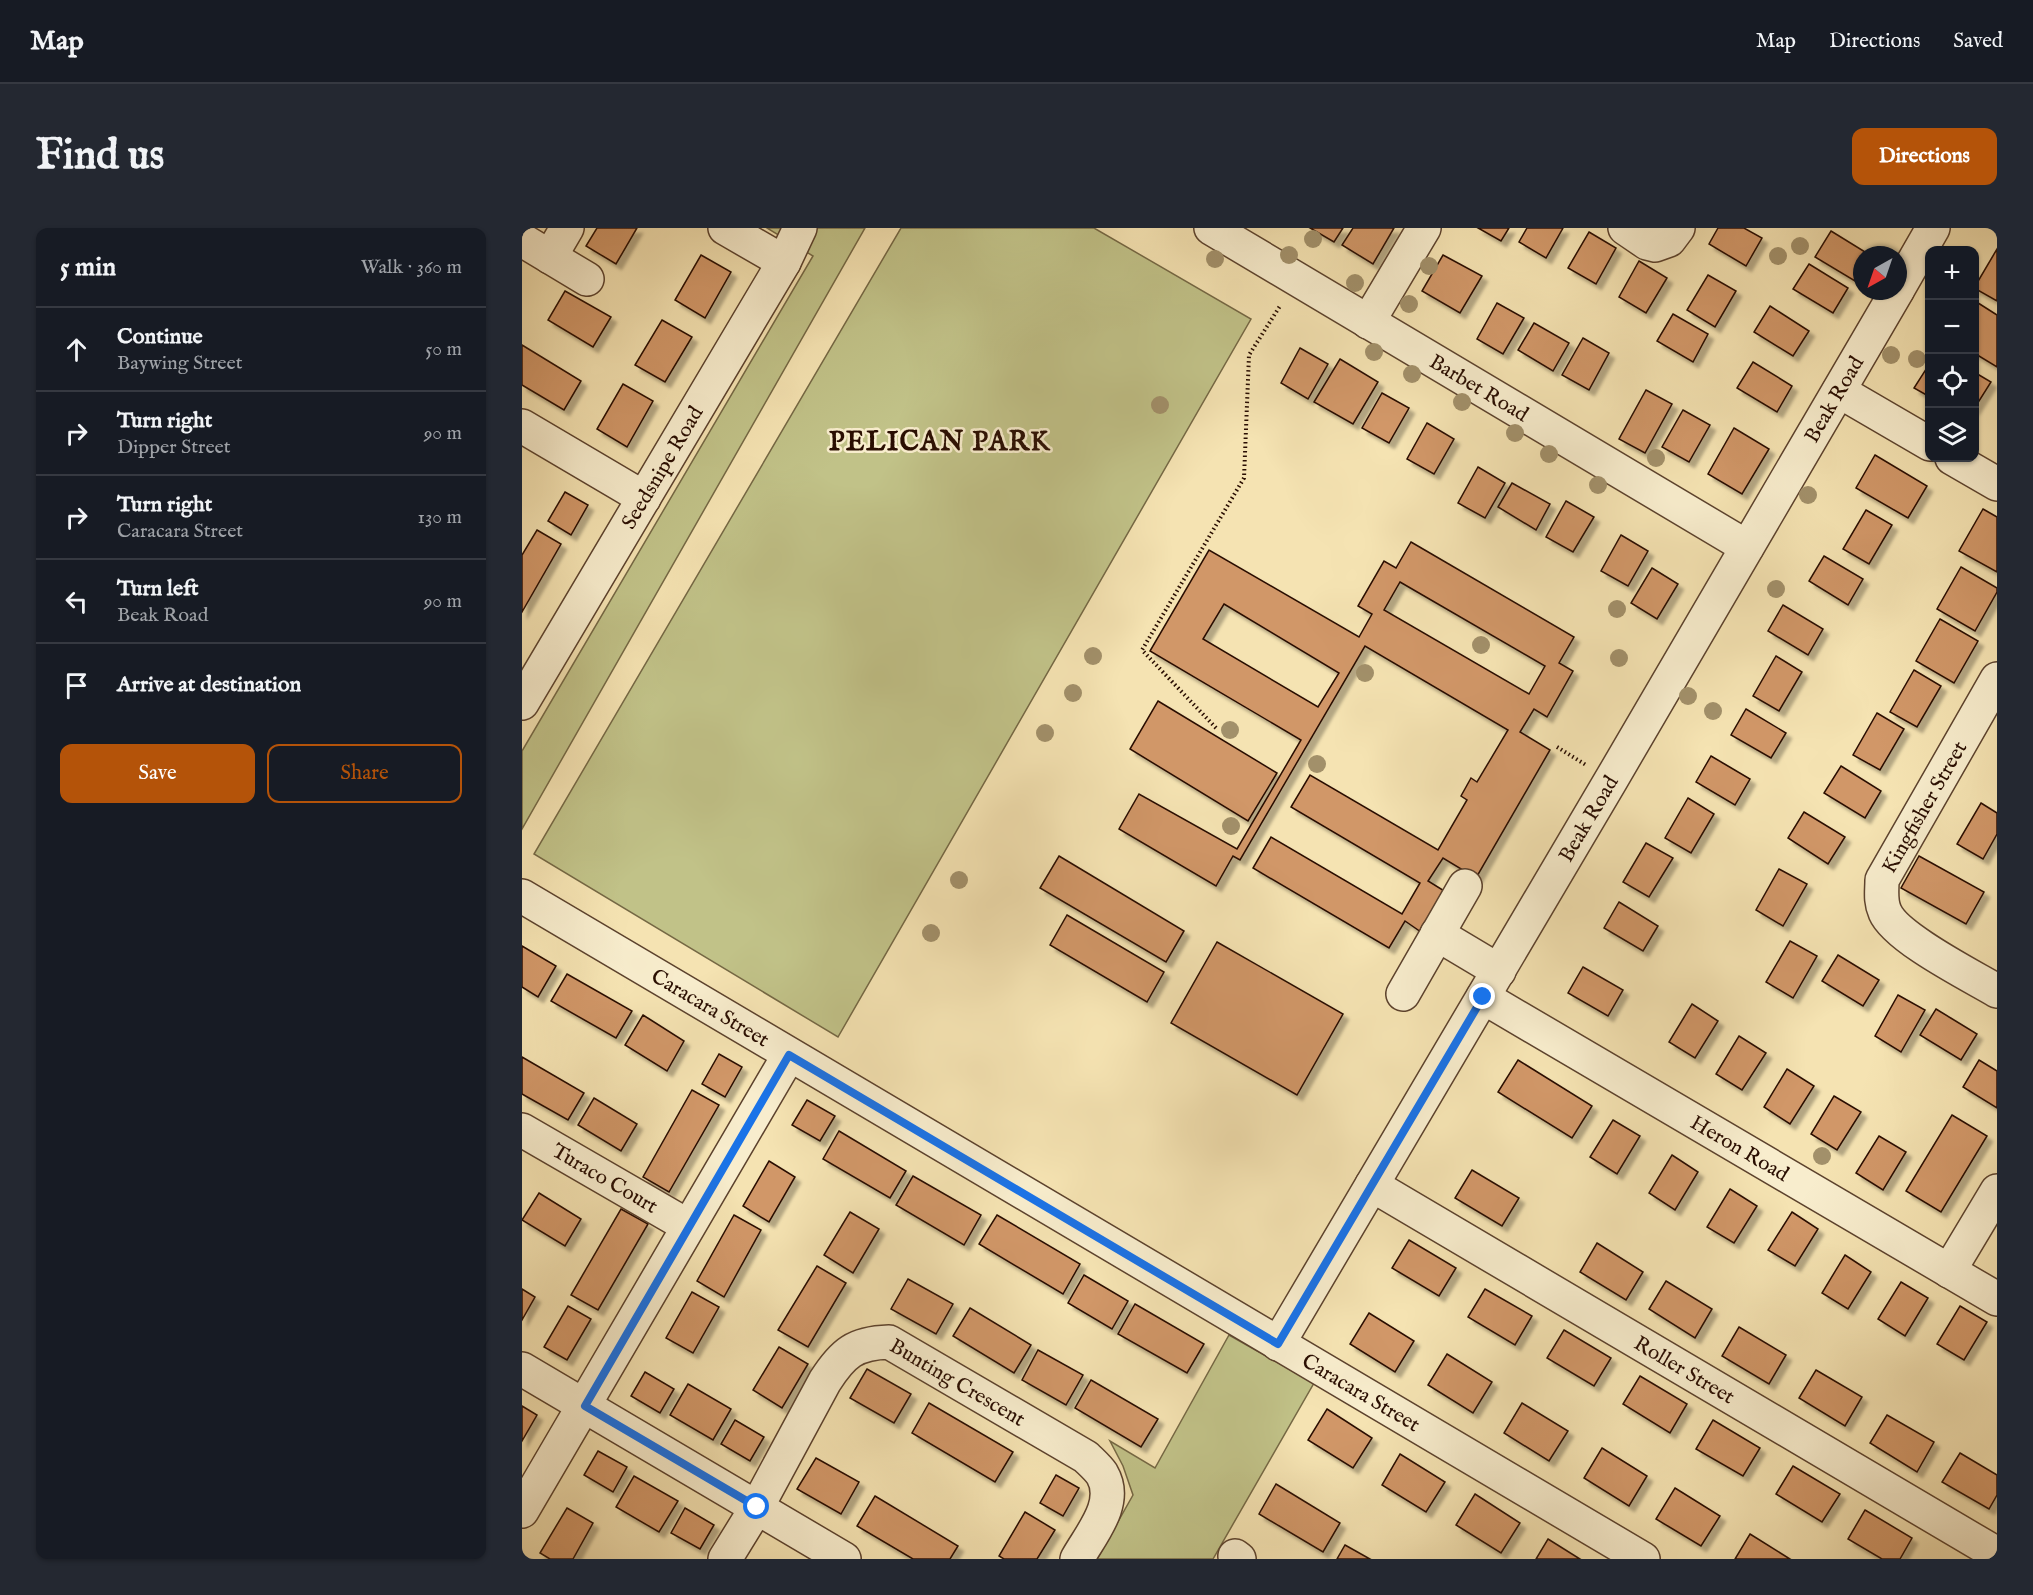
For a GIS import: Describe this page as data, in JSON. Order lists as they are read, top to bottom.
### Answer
{
  "streets": {
    "street": [
      "Barbet Road",
      "Beak Road",
      "Seedsnipe Road",
      "Kingfisher Street",
      "Caracara Street",
      "Heron Road",
      "Turaco Court",
      "Roller Street",
      "Bunting Crescent"
    ]
  },
  "crossings": [
    ["Barbet Road", "Beak Road"],
    ["Beak Road", "Caracara Street"],
    ["Beak Road", "Heron Road"],
    ["Beak Road", "Roller Street"]
  ],
  "districts": ["PELICAN PARK"],
  "north": "bottom left",
  "page": {
    "header": "Map",
    "nav": ["Map", "Directions", "Saved"],
    "buttons": [
      "Directions",
      ["Save", "Share"]
    ],
    "title": "Find us",
    "heading": ["5 min", "Walk · 360 m"],
    "map_buttons": ["+", "−"],
    "list": [
      ["Continue", "Baywing Street", "50 m"],
      ["Turn right", "Dipper Street", "90 m"],
      ["Turn right", "Caracara Street", "130 m"],
      ["Turn left", "Beak Road", "90 m"],
      "Arrive at destination"
    ]
  }
}
